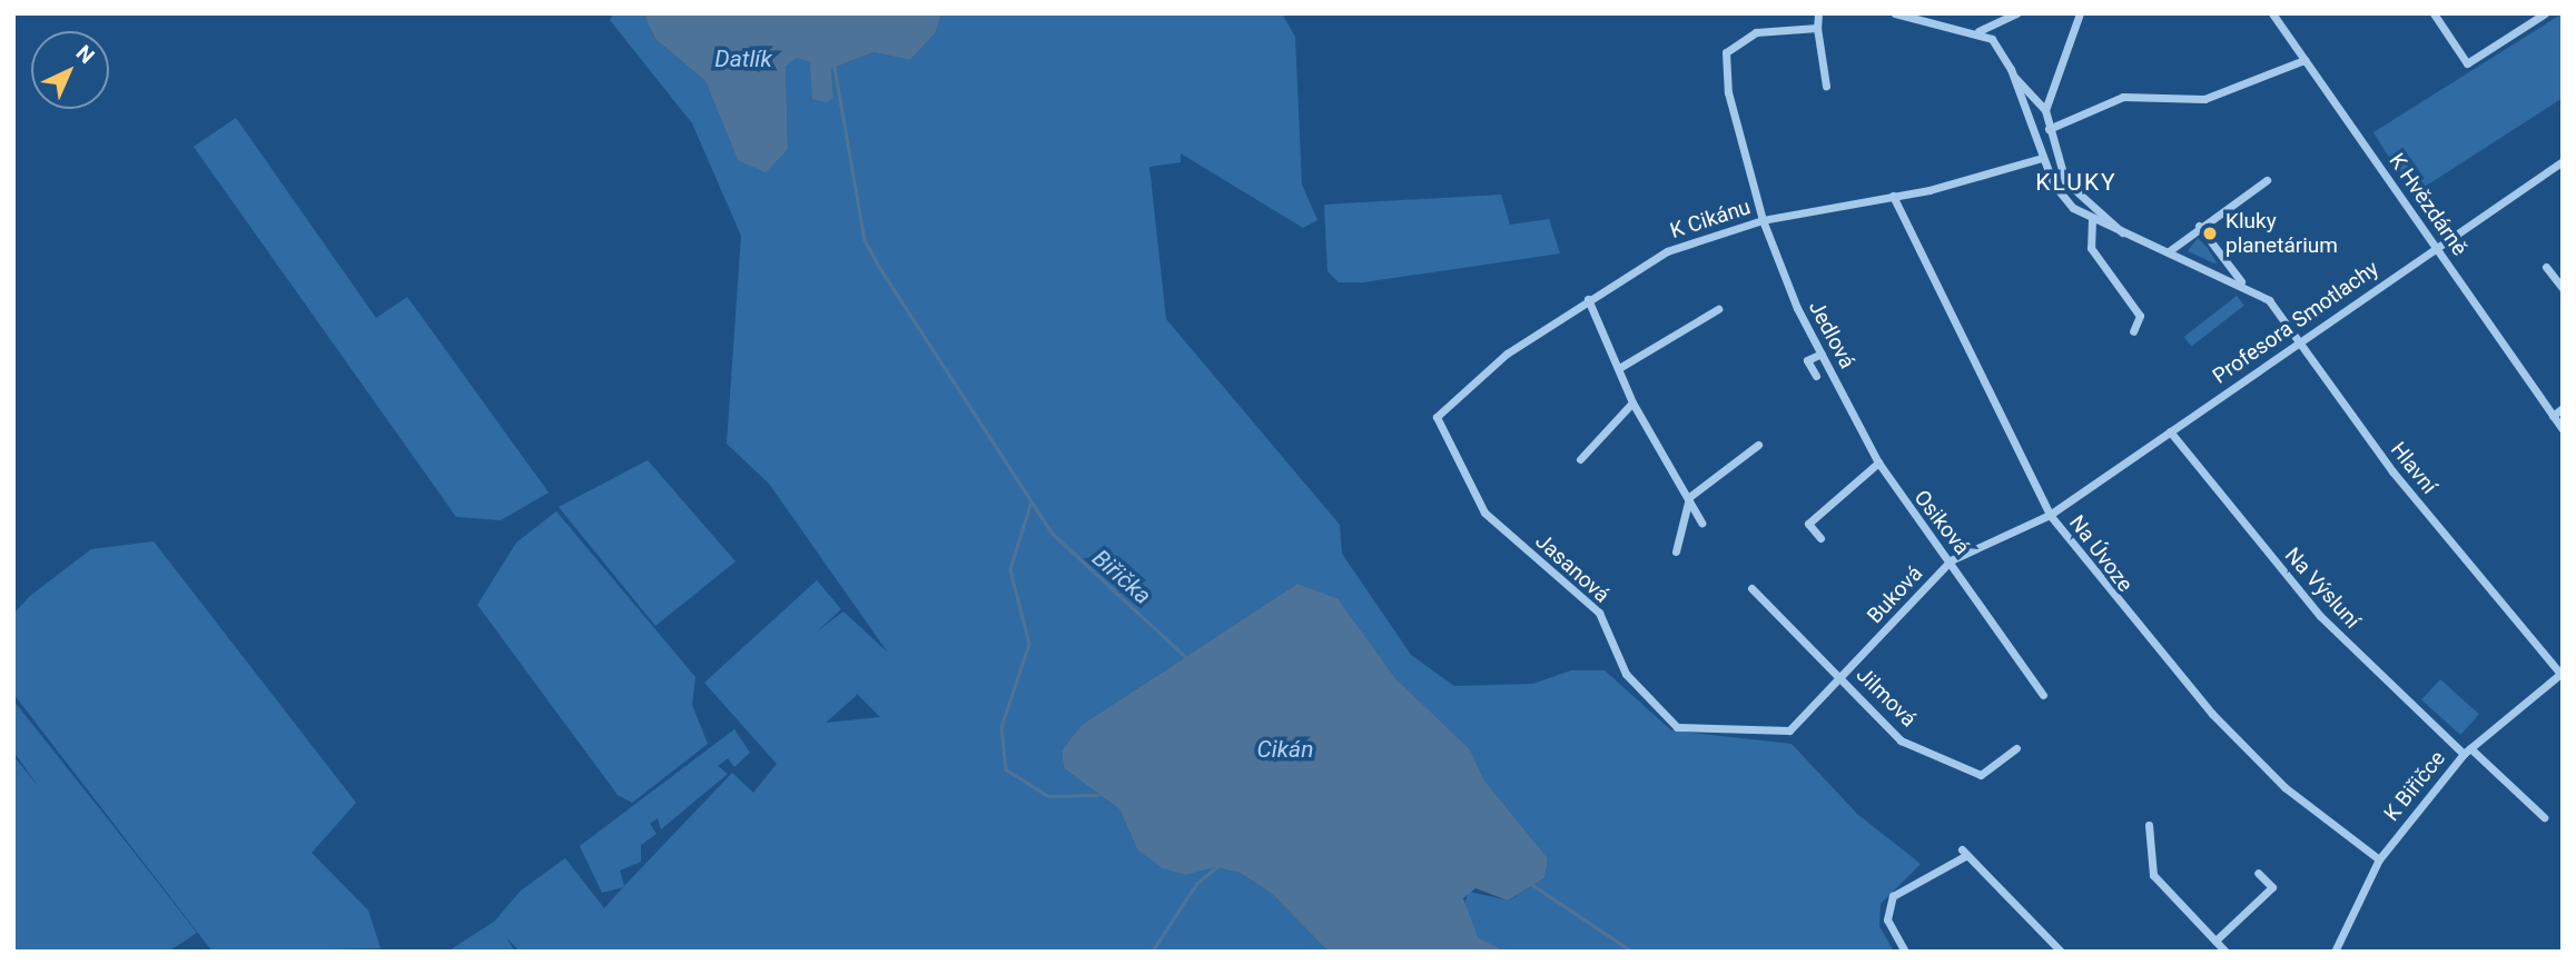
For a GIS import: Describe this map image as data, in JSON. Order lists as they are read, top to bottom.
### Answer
{
  "streets": {
    "street": [
      "K Hvězdárně",
      "K Cikánu",
      "Profesora Smotlachy",
      "Jedlová",
      "Hlavní",
      "Osiková",
      "Na Úvoze",
      "Jasanová",
      "Na Výsluní",
      "Buková",
      "Jilmová",
      "K Biřičce"
    ]
  },
  "crossings": [
    ["K Hvězdárně", "Profesora Smotlachy"],
    ["K Cikánu", "Jedlová"],
    ["K Cikánu", "Hlavní"],
    ["K Cikánu", "Na Úvoze"],
    ["K Cikánu", "Jasanová"],
    ["Profesora Smotlachy", "Hlavní"],
    ["Profesora Smotlachy", "Na Úvoze"],
    ["Profesora Smotlachy", "Na Výsluní"],
    ["Profesora Smotlachy", "Buková"],
    ["Jedlová", "Osiková"],
    ["Hlavní", "K Biřičce"],
    ["Osiková", "Buková"],
    ["Na Úvoze", "Buková"],
    ["Na Úvoze", "K Biřičce"],
    ["Jasanová", "Buková"],
    ["Na Výsluní", "K Biřičce"],
    ["Buková", "Jilmová"]
  ],
  "districts": ["KLUKY"],
  "water": ["Datlík", "Biřička", "Cikán"],
  "places": ["Kluky planetárium"],
  "north": "top right"
}
